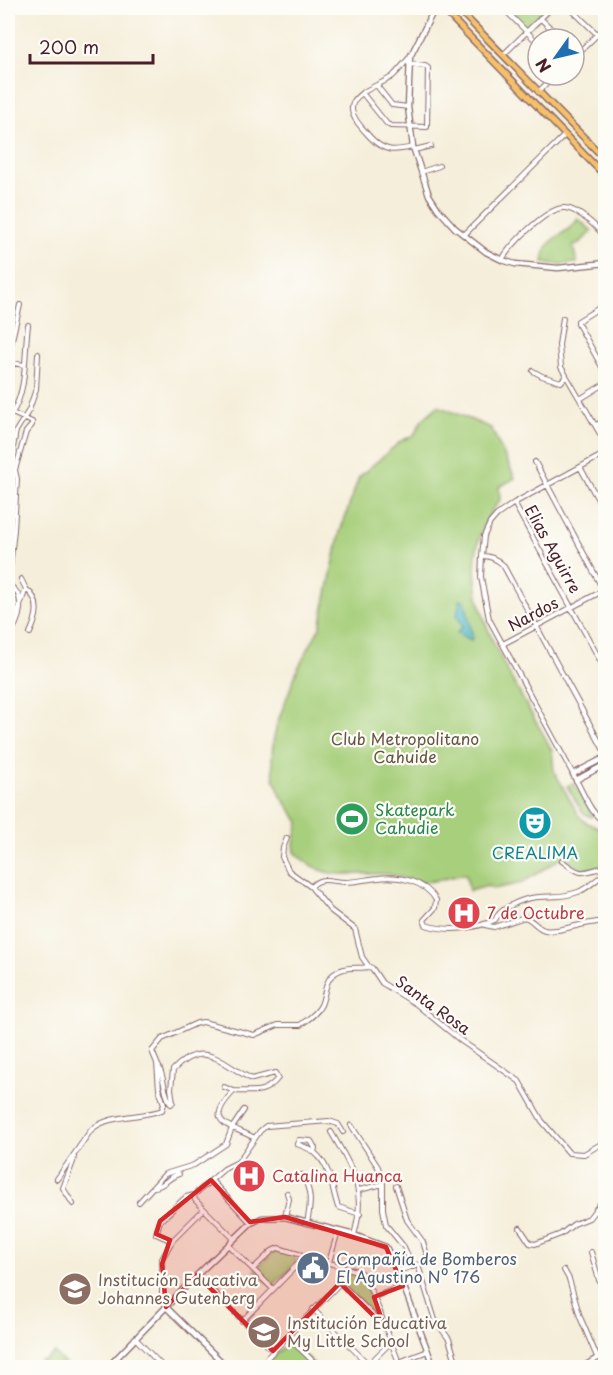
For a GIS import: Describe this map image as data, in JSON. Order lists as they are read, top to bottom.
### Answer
{
  "streets": {
    "street": ["Elias Aguirre", "Nardos", "Santa Rosa"]
  },
  "crossings": [
    ["Elias Aguirre", "Nardos"]
  ],
  "parks": ["Club Metropolitano Cahuide"],
  "places": {
    "sports": ["Skatepark Cahudie"],
    "theatre": ["CREALIMA"],
    "hospital": ["7 de Octubre", "Catalina Huanca"],
    "public building": ["Compañía de Bomberos El Agustino Nº 176"],
    "school or university": ["Institución Educativa Johannes Gutenberg", "Institución Educativa My Little School"]
  },
  "scale_bar": "200 m",
  "north": "bottom left"
}
